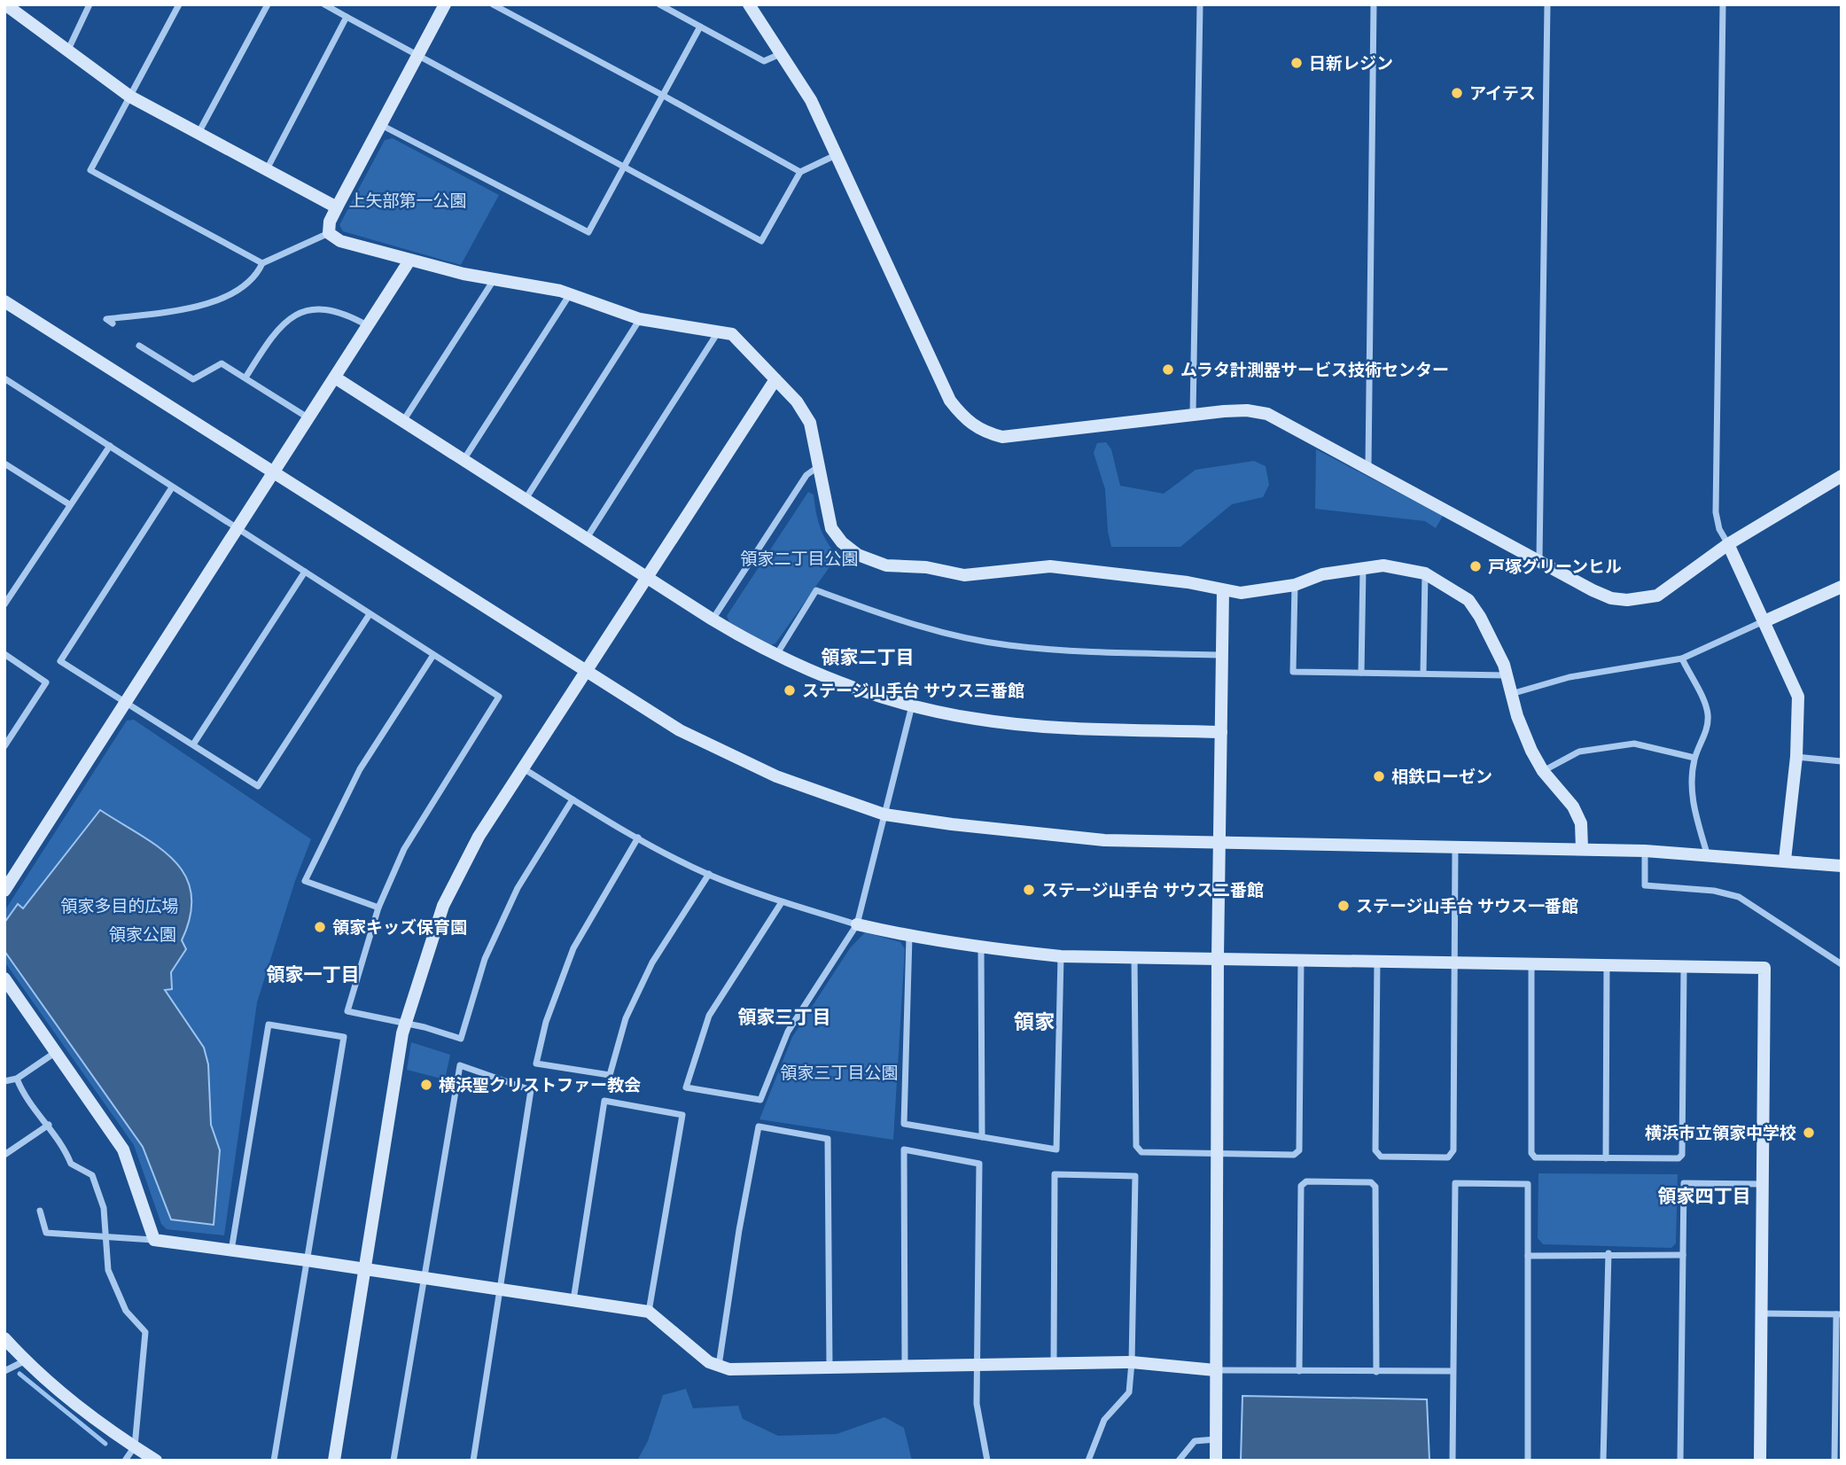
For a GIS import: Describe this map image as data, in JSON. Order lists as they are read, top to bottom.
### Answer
{
  "districts": [
    "領家二丁目",
    "領家一丁目",
    "領家三丁目",
    "領家",
    "領家四丁目"
  ],
  "parks": [
    "上矢部第一公園",
    "領家二丁目公園",
    "領家多目的広場",
    "領家公園",
    "領家三丁目公園"
  ],
  "places": [
    "日新レジン",
    "アイテス",
    "ムラタ計測器サービス技術センター",
    "戸塚グリーンヒル",
    "ステージ山手台 サウス三番館",
    "相鉄ローゼン",
    "ステージ山手台 サウス二番館",
    "ステージ山手台 サウス一番館",
    "領家キッズ保育園",
    "横浜聖クリストファー教会",
    "横浜市立領家中学校"
  ]
}
